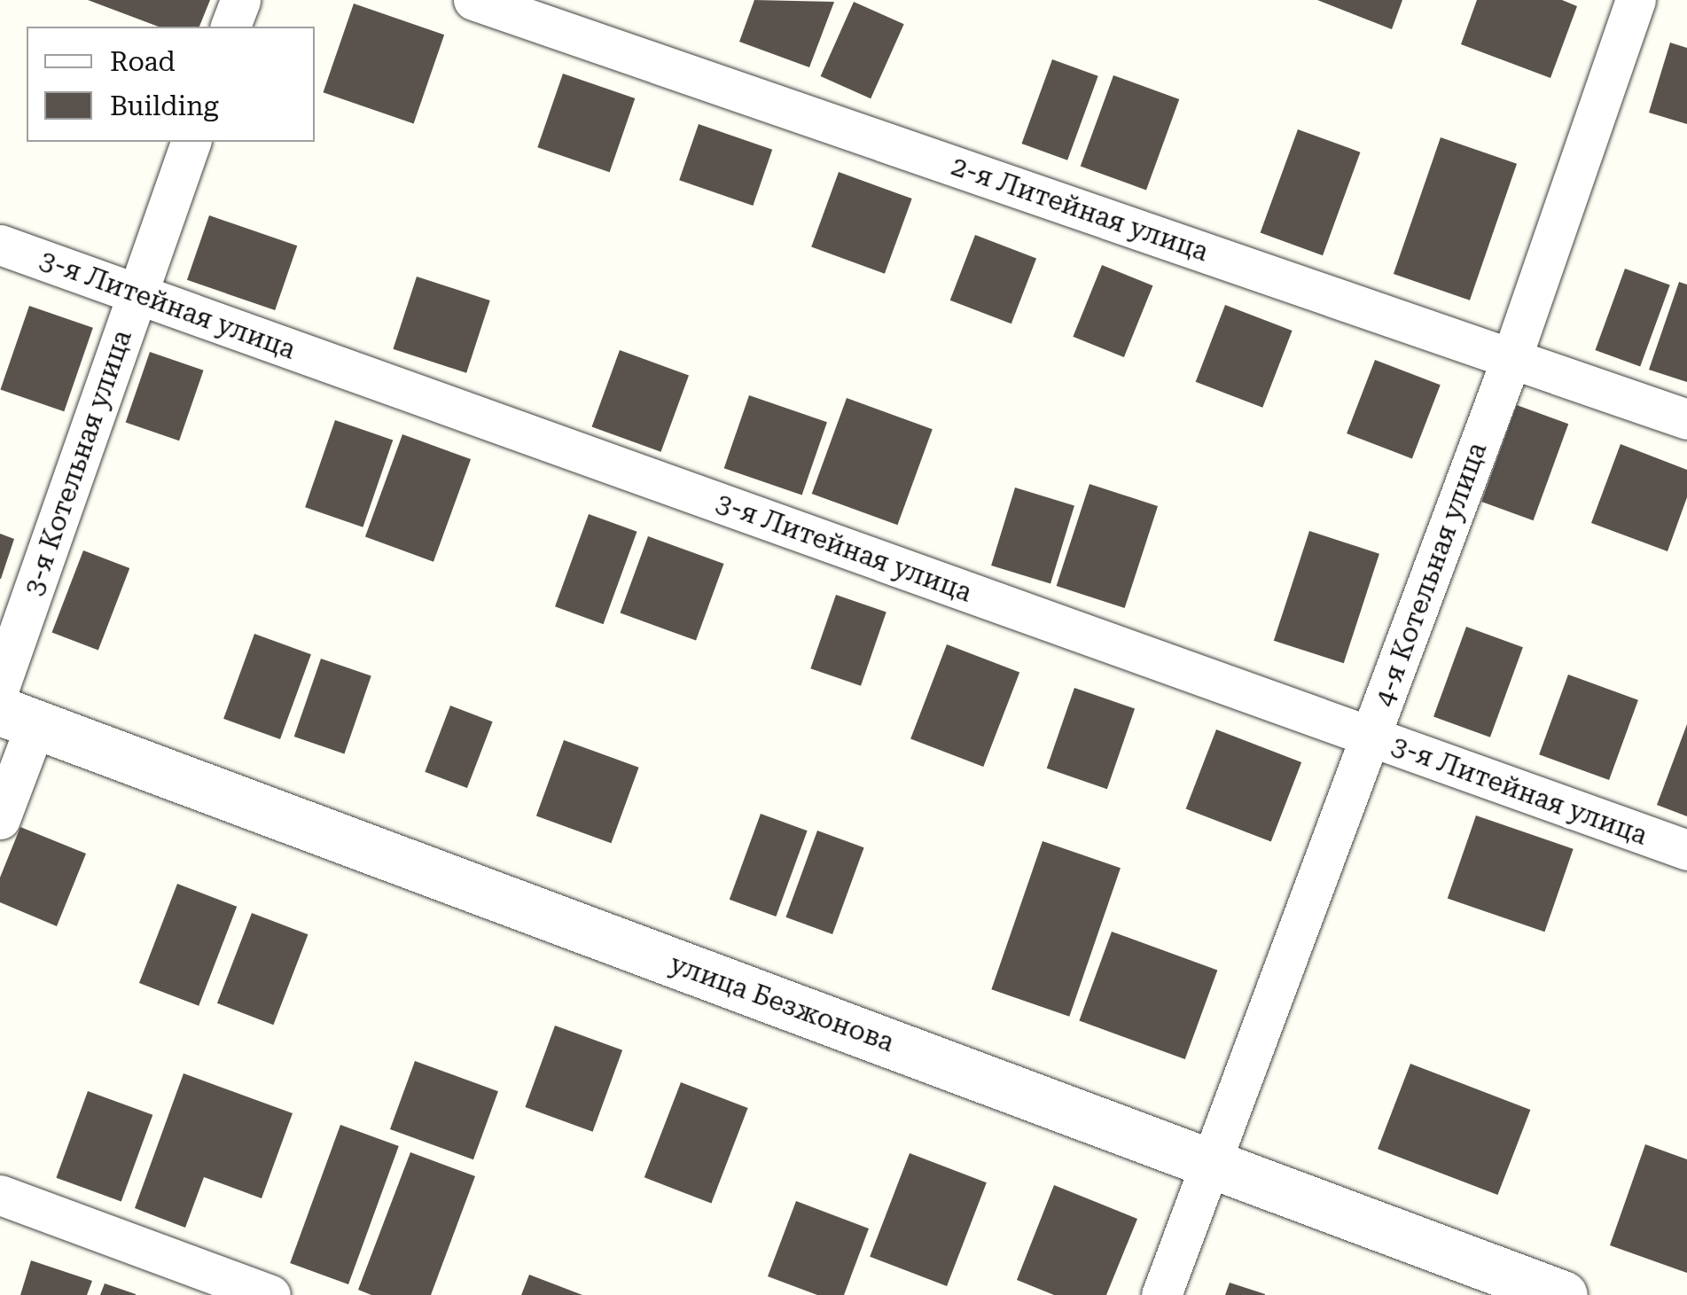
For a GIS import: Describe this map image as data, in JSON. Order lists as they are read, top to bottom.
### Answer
{
  "streets": {
    "street": [
      "2-я Литейная улица",
      "3-я Литейная улица",
      "3-я Котельная улица",
      "4-я Котельная улица",
      "улица Безжонова"
    ]
  },
  "crossings": [
    ["2-я Литейная улица", "4-я Котельная улица"],
    ["3-я Литейная улица", "3-я Котельная улица"],
    ["3-я Литейная улица", "4-я Котельная улица"],
    ["4-я Котельная улица", "улица Безжонова"]
  ],
  "legend": ["Road", "Building"]
}
